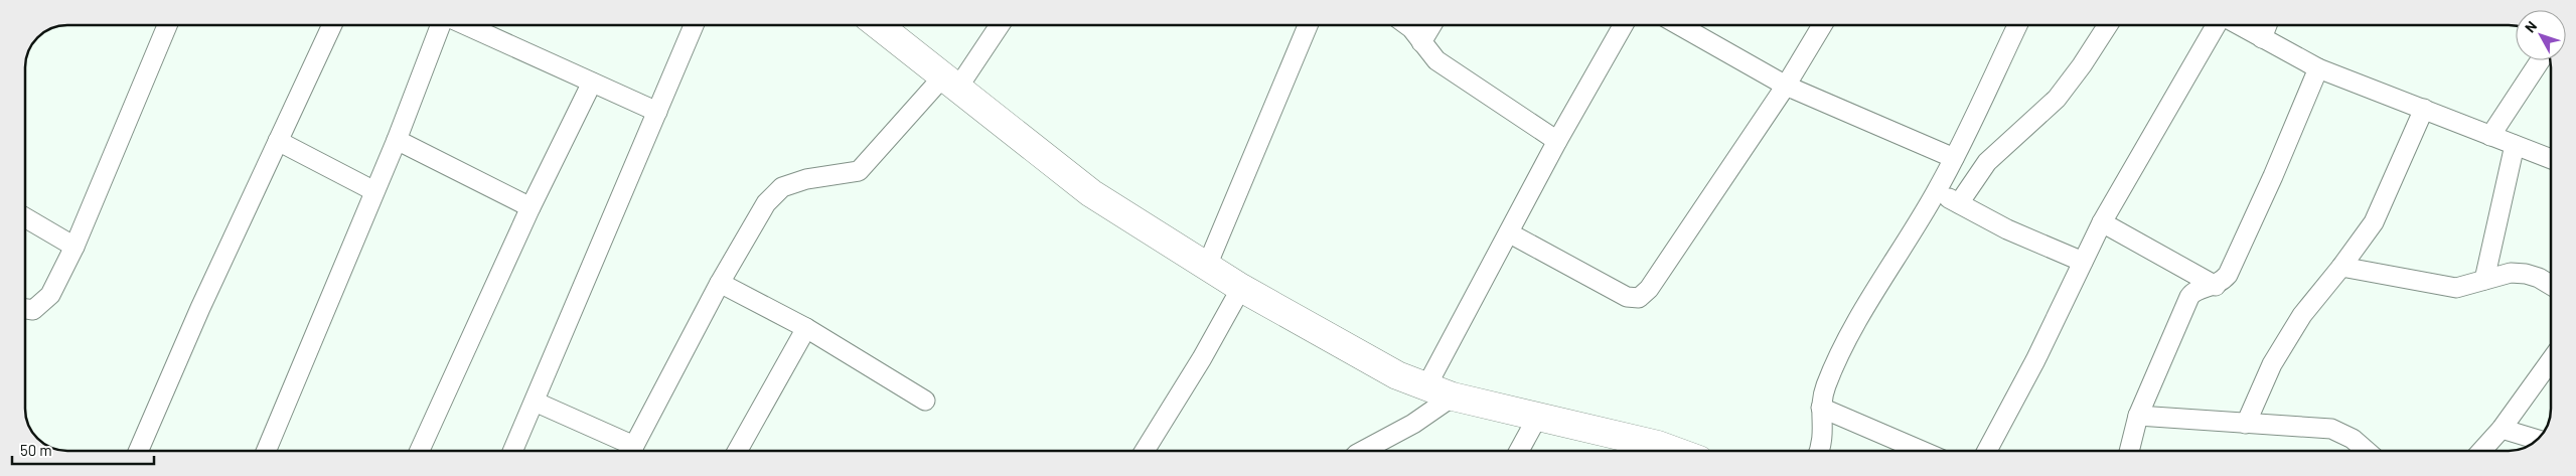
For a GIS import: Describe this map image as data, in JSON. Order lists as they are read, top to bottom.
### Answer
{
  "scale_bar": "50 m",
  "north": "top left"
}
